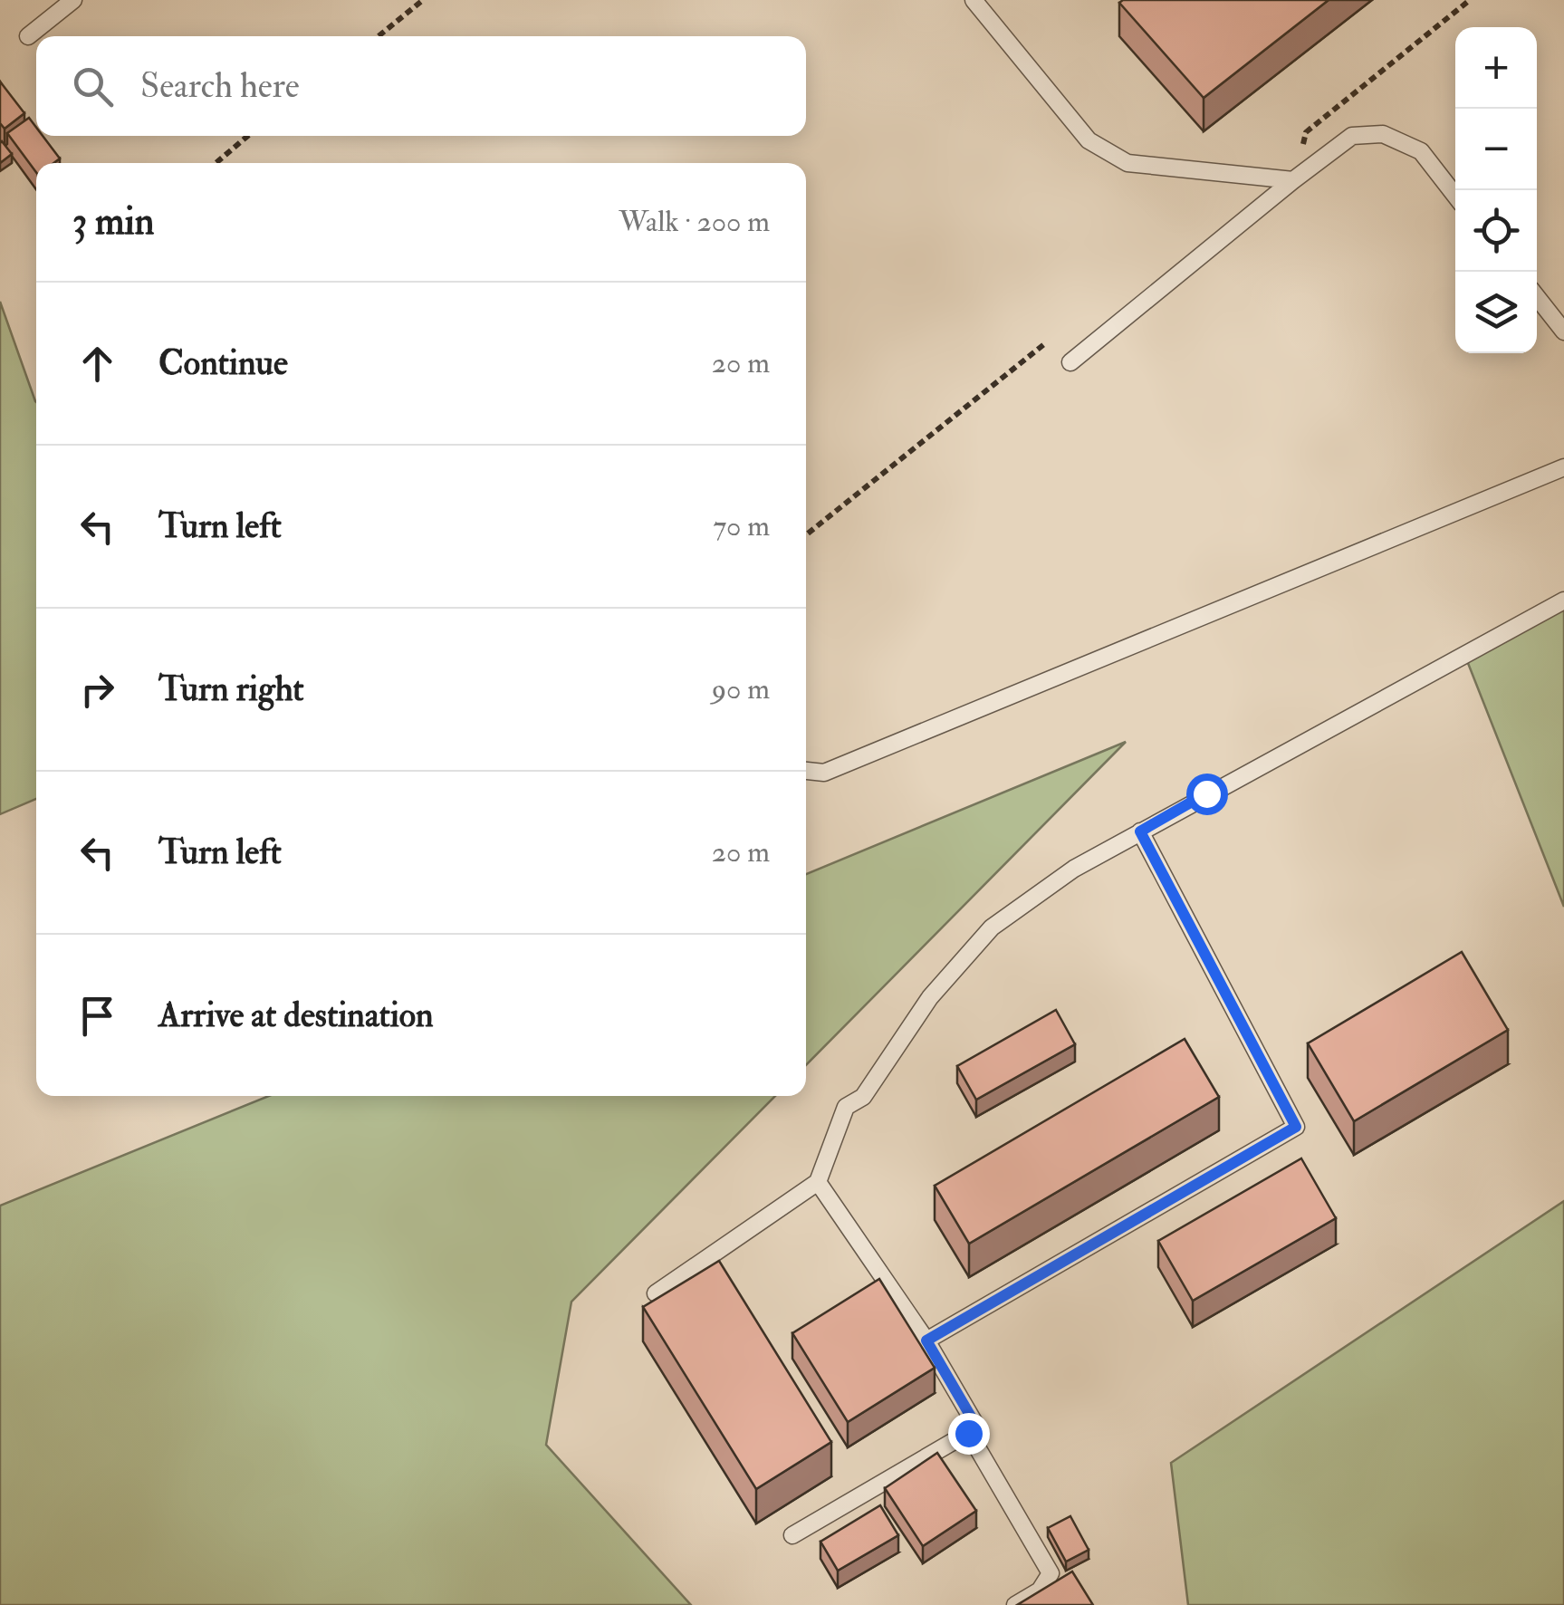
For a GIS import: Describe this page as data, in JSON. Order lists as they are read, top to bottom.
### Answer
{
  "page": {
    "map_buttons": ["+", "−"],
    "search": "Search here",
    "heading": ["3 min", "Walk · 200 m"],
    "list": [
      ["Continue", "20 m"],
      ["Turn left", "70 m"],
      ["Turn right", "90 m"],
      ["Turn left", "20 m"],
      "Arrive at destination"
    ]
  }
}
